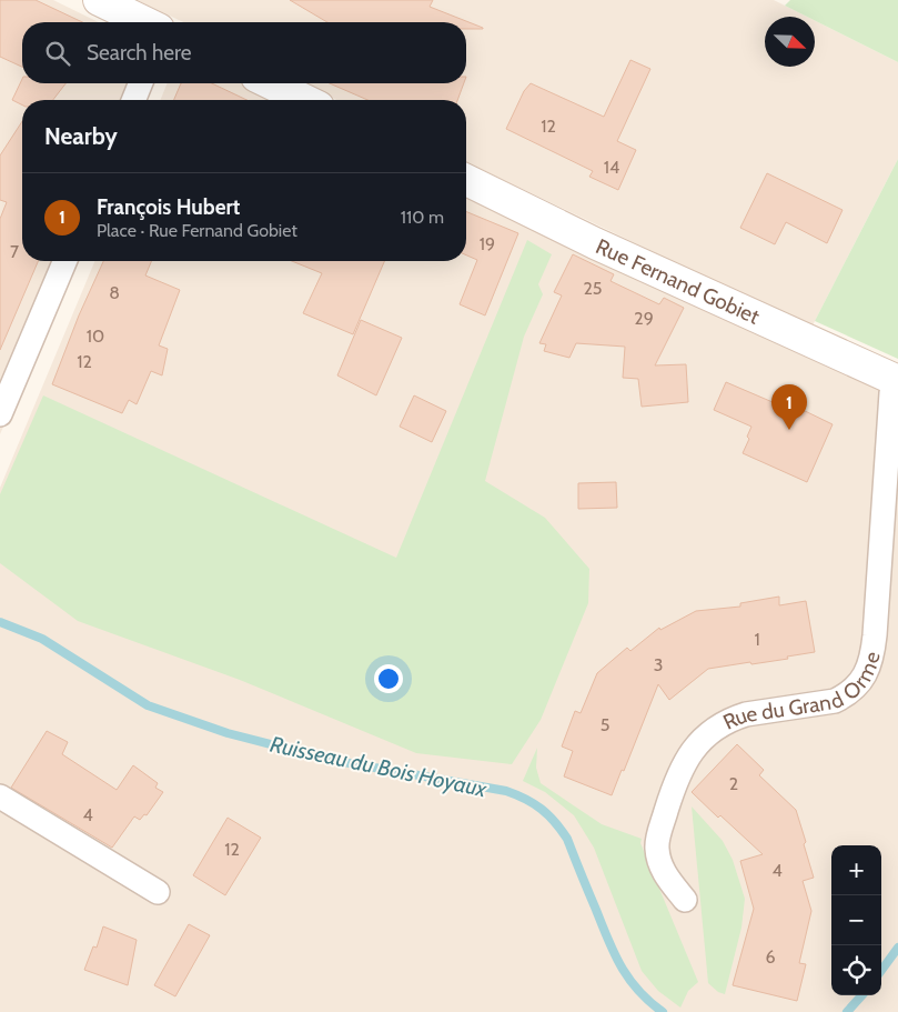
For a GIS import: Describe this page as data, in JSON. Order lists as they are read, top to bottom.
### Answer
{
  "streets": {
    "street": ["Rue Fernand Gobiet", "Rue du Grand Orme"]
  },
  "crossings": [
    ["Rue Fernand Gobiet", "Rue du Grand Orme"]
  ],
  "water": ["Ruisseau du Bois Hoyaux"],
  "house_numbers": [
    "12",
    "14",
    "19",
    "7",
    "25",
    "8",
    "29",
    "10",
    "12",
    "1",
    "3",
    "5",
    "2",
    "4",
    "12",
    "4",
    "6"
  ],
  "north": "bottom right",
  "page": {
    "search": "Search here",
    "heading": "Nearby",
    "list": [
      {
        "mark": "1",
        "name": "François Hubert",
        "note": "Place · Rue Fernand Gobiet",
        "value": "110 m"
      }
    ],
    "pins": "1",
    "map_buttons": ["+", "−"]
  }
}
